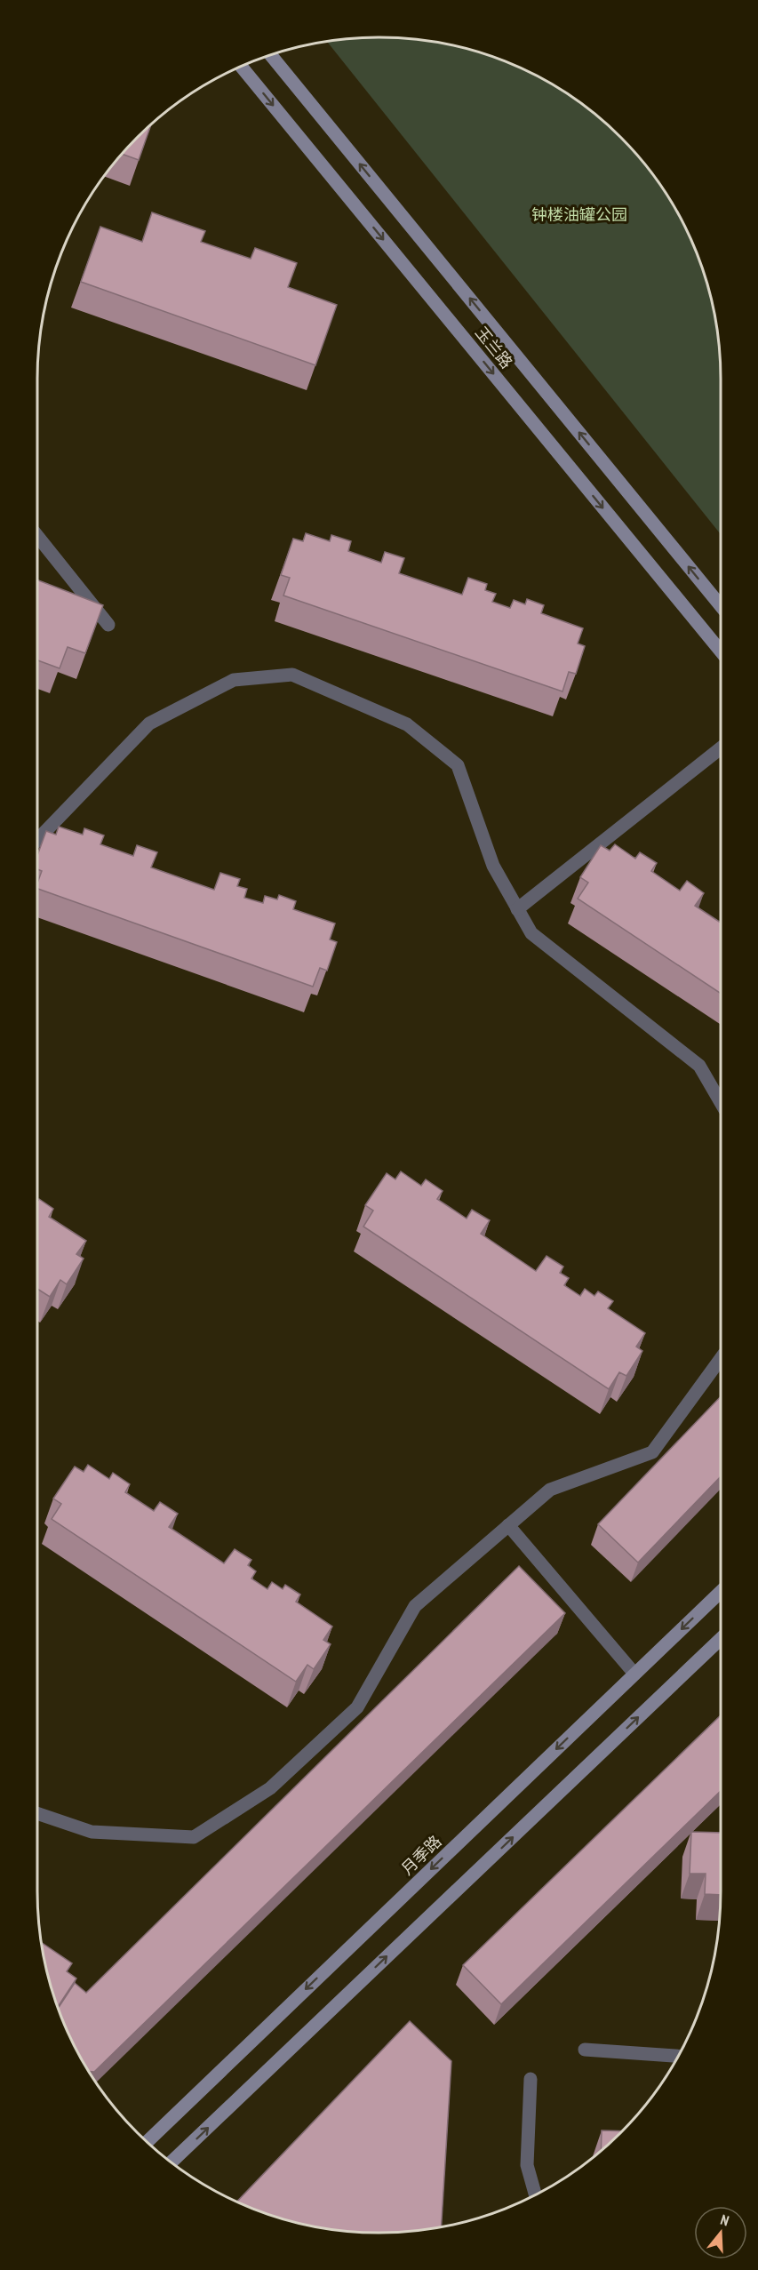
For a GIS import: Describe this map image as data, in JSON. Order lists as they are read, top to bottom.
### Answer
{
  "streets": {
    "street": ["玉兰路", "月季路"]
  },
  "parks": ["钟楼油罐公园"],
  "north": "top"
}
